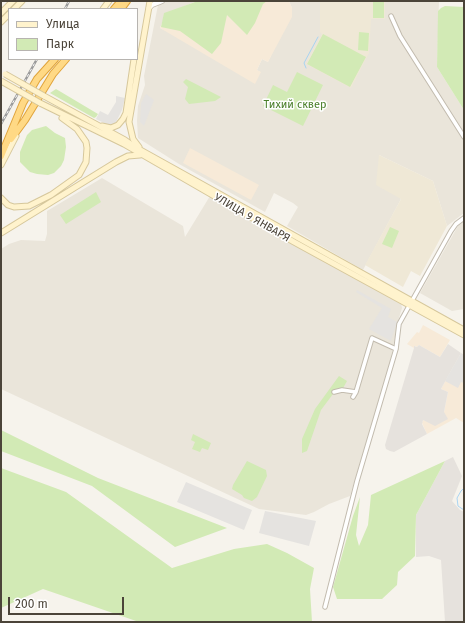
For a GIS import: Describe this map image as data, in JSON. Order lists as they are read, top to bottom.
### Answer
{
  "streets": {
    "main road": ["УЛИЦА 9 ЯНВАРЯ"]
  },
  "parks": ["Тихий сквер"],
  "legend": ["Улица", "Парк"],
  "scale_bar": "200 m"
}
